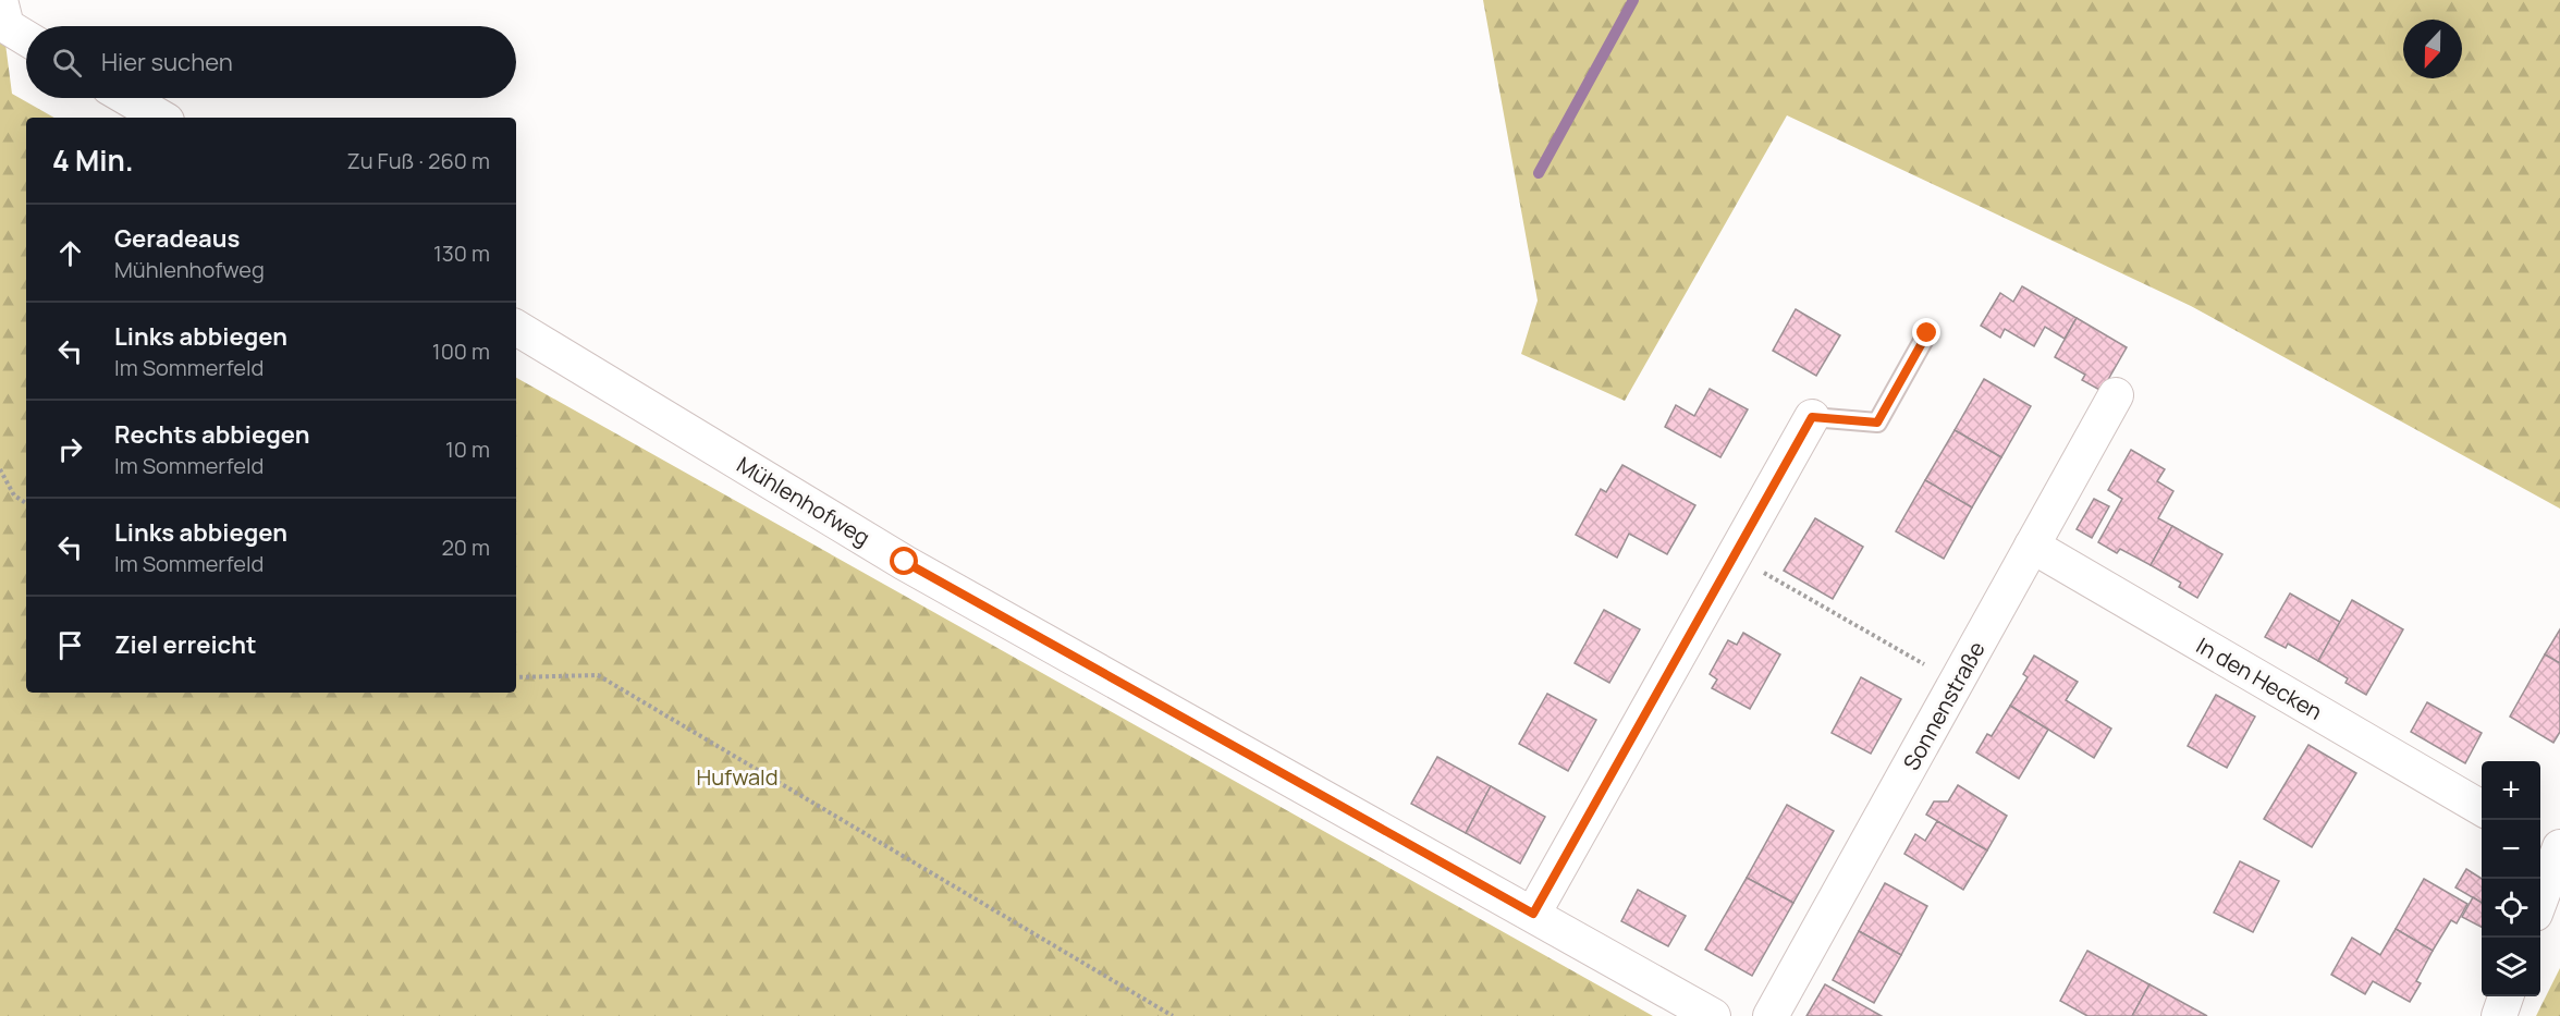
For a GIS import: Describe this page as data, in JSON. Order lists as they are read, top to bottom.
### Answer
{
  "streets": {
    "street": ["Mühlenhofweg", "In den Hecken", "Sonnenstraße"]
  },
  "crossings": [
    ["In den Hecken", "Sonnenstraße"]
  ],
  "parks": ["Hufwald"],
  "north": "bottom",
  "page": {
    "search": "Hier suchen",
    "heading": ["4 Min.", "Zu Fuß · 260 m"],
    "list": [
      ["Geradeaus", "Mühlenhofweg", "130 m"],
      ["Links abbiegen", "Im Sommerfeld", "100 m"],
      ["Rechts abbiegen", "Im Sommerfeld", "10 m"],
      ["Links abbiegen", "Im Sommerfeld", "20 m"],
      "Ziel erreicht"
    ],
    "map_buttons": ["+", "−"]
  }
}
